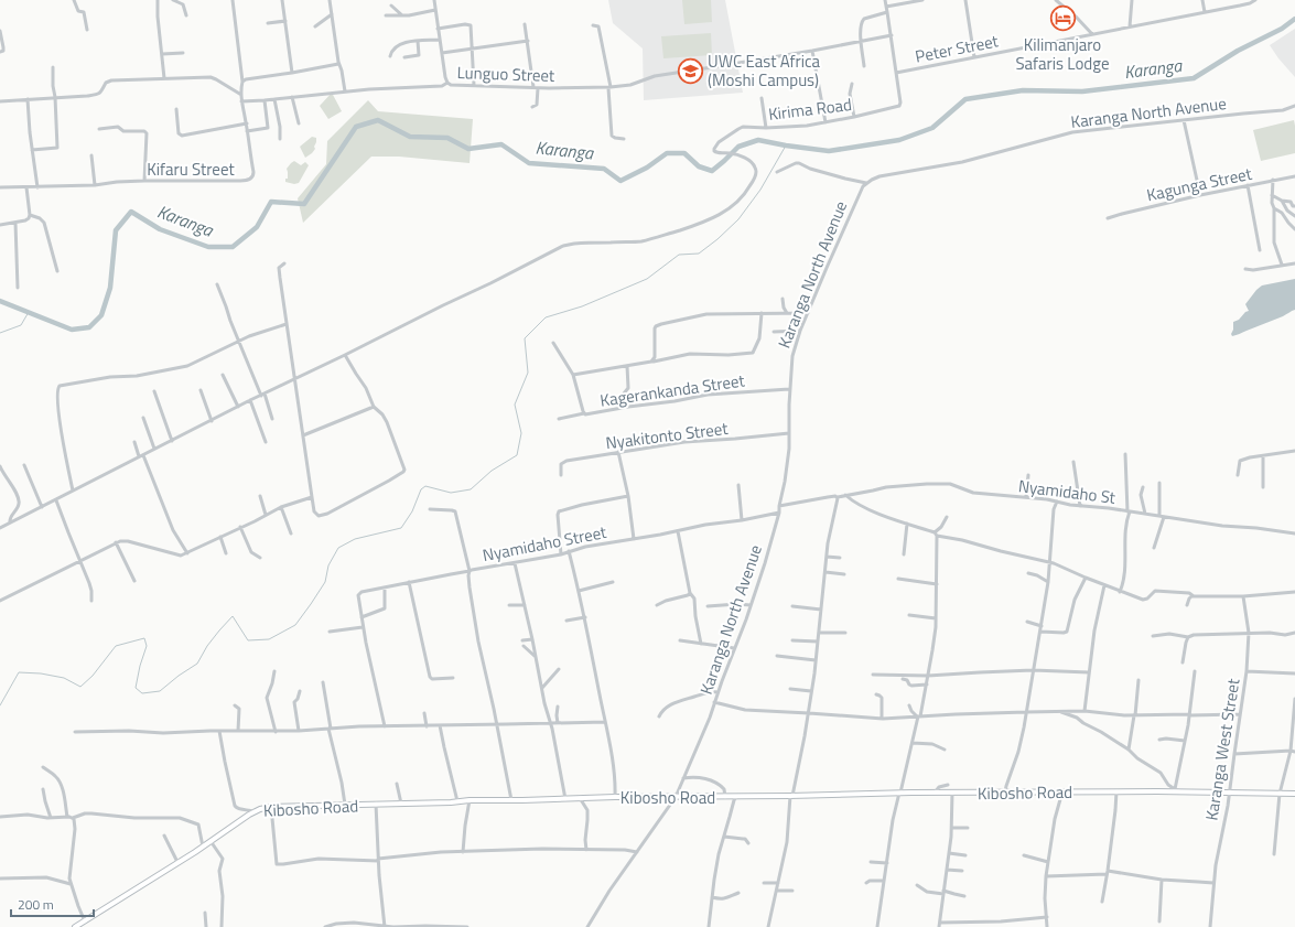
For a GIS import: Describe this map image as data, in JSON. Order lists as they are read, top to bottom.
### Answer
{
  "streets": {
    "street": [
      "Peter Street",
      "Lunguo Street",
      "Kirima Road",
      "Karanga North Avenue",
      "Kifaru Street",
      "Kagunga Street",
      "Kagerankanda Street",
      "Nyakitonto Street",
      "Nyamidaho St",
      "Nyamidaho Street",
      "Karanga West Street",
      "Kibosho Road"
    ]
  },
  "crossings": [
    ["Peter Street", "Kirima Road"],
    ["Karanga North Avenue", "Kagerankanda Street"],
    ["Karanga North Avenue", "Nyakitonto Street"],
    ["Karanga North Avenue", "Nyamidaho St"],
    ["Karanga North Avenue", "Nyamidaho Street"],
    ["Karanga North Avenue", "Kibosho Road"],
    ["Nyamidaho Street", "Kibosho Road"],
    ["Karanga West Street", "Kibosho Road"]
  ],
  "water": ["Karanga"],
  "places": {
    "hotel": ["Kilimanjaro Safaris Lodge"],
    "school or university": ["UWC East Africa (Moshi Campus)"]
  },
  "scale_bar": "200 m"
}
